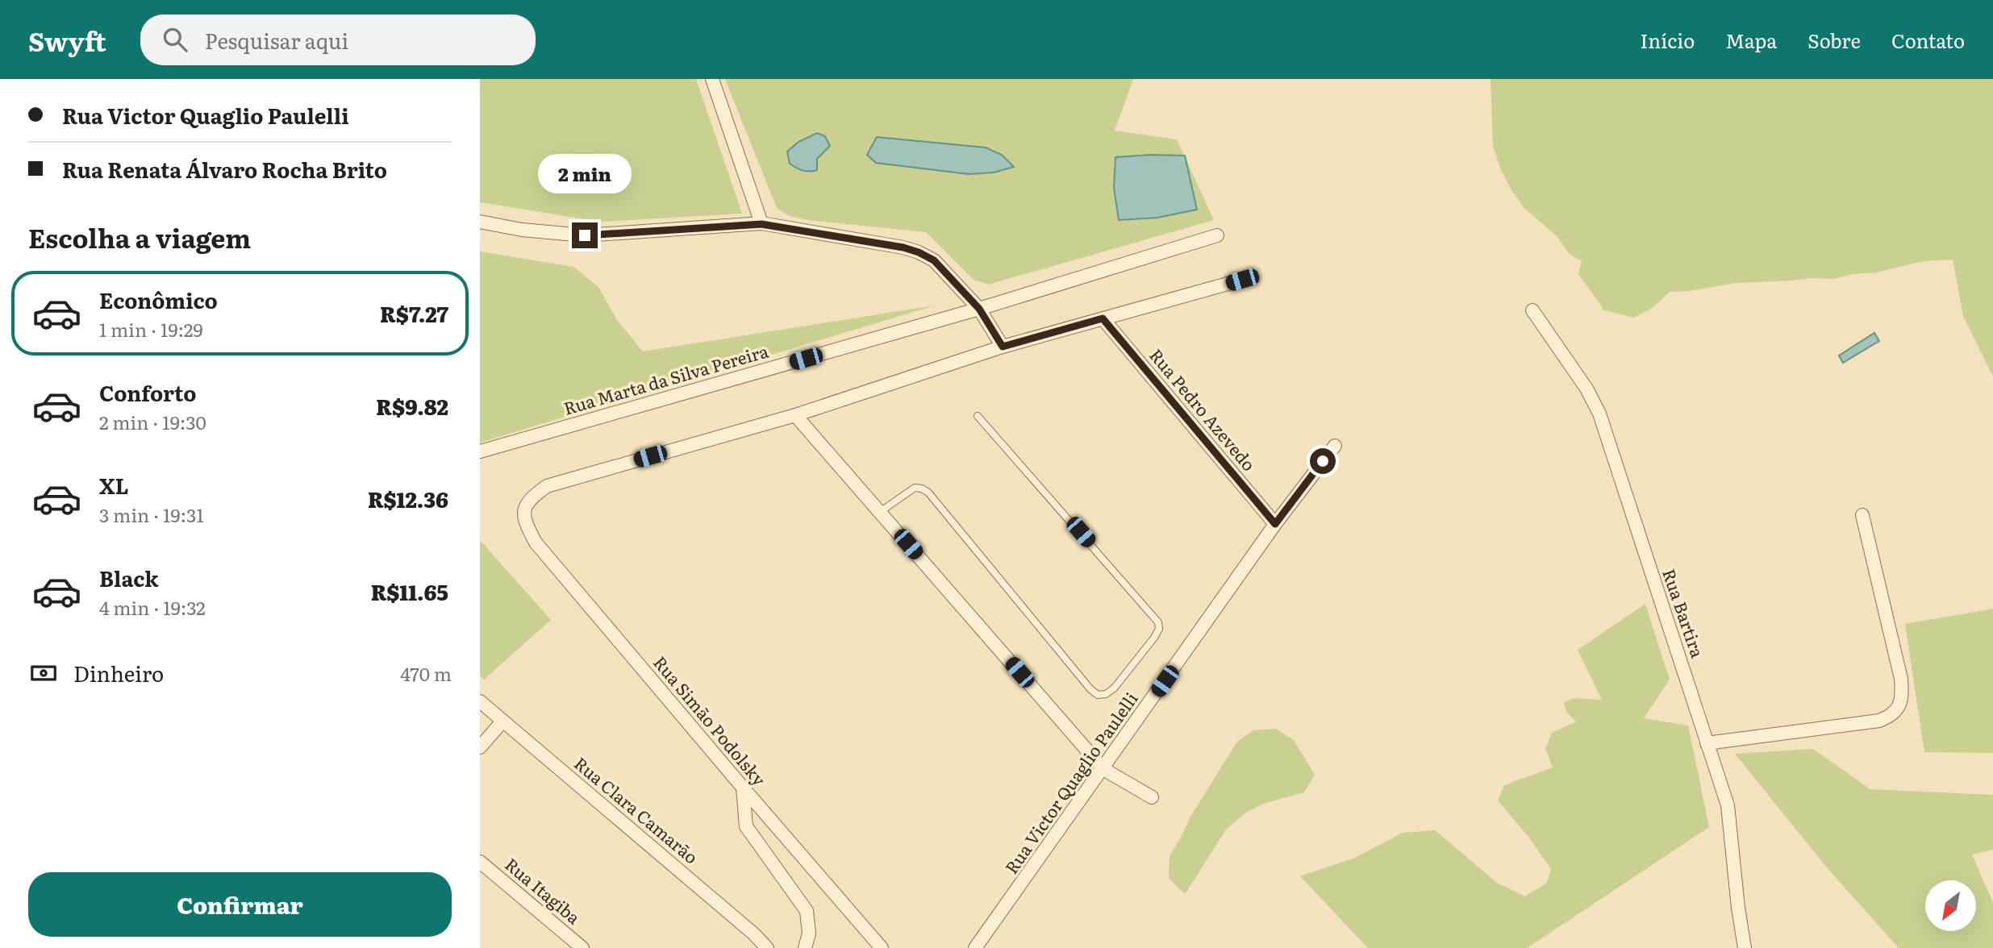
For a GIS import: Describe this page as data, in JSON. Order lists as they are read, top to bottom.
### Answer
{
  "streets": {
    "street": [
      "Rua Marta da Silva Pereira",
      "Rua Pedro Azevedo",
      "Rua Bartira",
      "Rua Simão Podolsky",
      "Rua Victor Quaglio Paulelli",
      "Rua Clara Camarão",
      "Rua Itagiba"
    ]
  },
  "crossings": [
    ["Rua Pedro Azevedo", "Rua Victor Quaglio Paulelli"]
  ],
  "north": "bottom left",
  "page": {
    "header": "Swyft",
    "search": "Pesquisar aqui",
    "nav": [
      "Início",
      "Mapa",
      "Sobre",
      "Contato"
    ],
    "banner": ["Rua Victor Quaglio Paulelli", "Rua Renata Álvaro Rocha Brito"],
    "bubble": "2 min",
    "heading": "Escolha a viagem",
    "list": [
      {
        "name": "Econômico",
        "note": "1 min · 19:29",
        "value": "R$7.27"
      },
      {
        "name": "Conforto",
        "note": "2 min · 19:30",
        "value": "R$9.82"
      },
      {
        "name": "XL",
        "note": "3 min · 19:31",
        "value": "R$12.36"
      },
      {
        "name": "Black",
        "note": "4 min · 19:32",
        "value": "R$11.65"
      }
    ],
    "pay": ["Dinheiro", "470 m"],
    "buttons": "Confirmar"
  }
}
